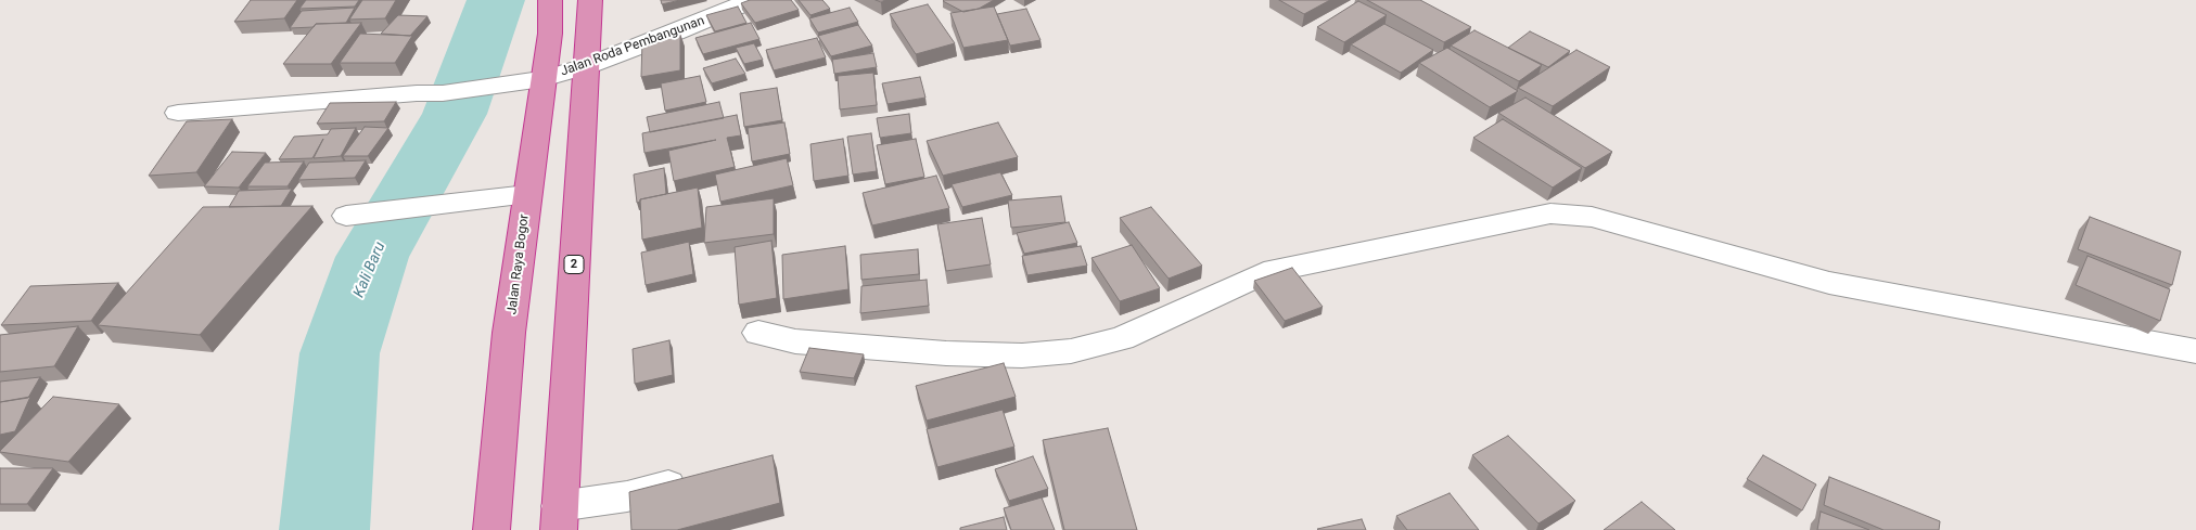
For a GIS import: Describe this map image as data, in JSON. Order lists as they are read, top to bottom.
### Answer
{
  "streets": {
    "highway": ["Jalan Raya Bogor", "2"],
    "street": ["Jalan Roda Pembangunan"]
  },
  "crossings": [
    ["Jalan Roda Pembangunan", "Jalan Raya Bogor"],
    ["Jalan Roda Pembangunan", "2"]
  ],
  "water": ["Kali Baru"]
}
